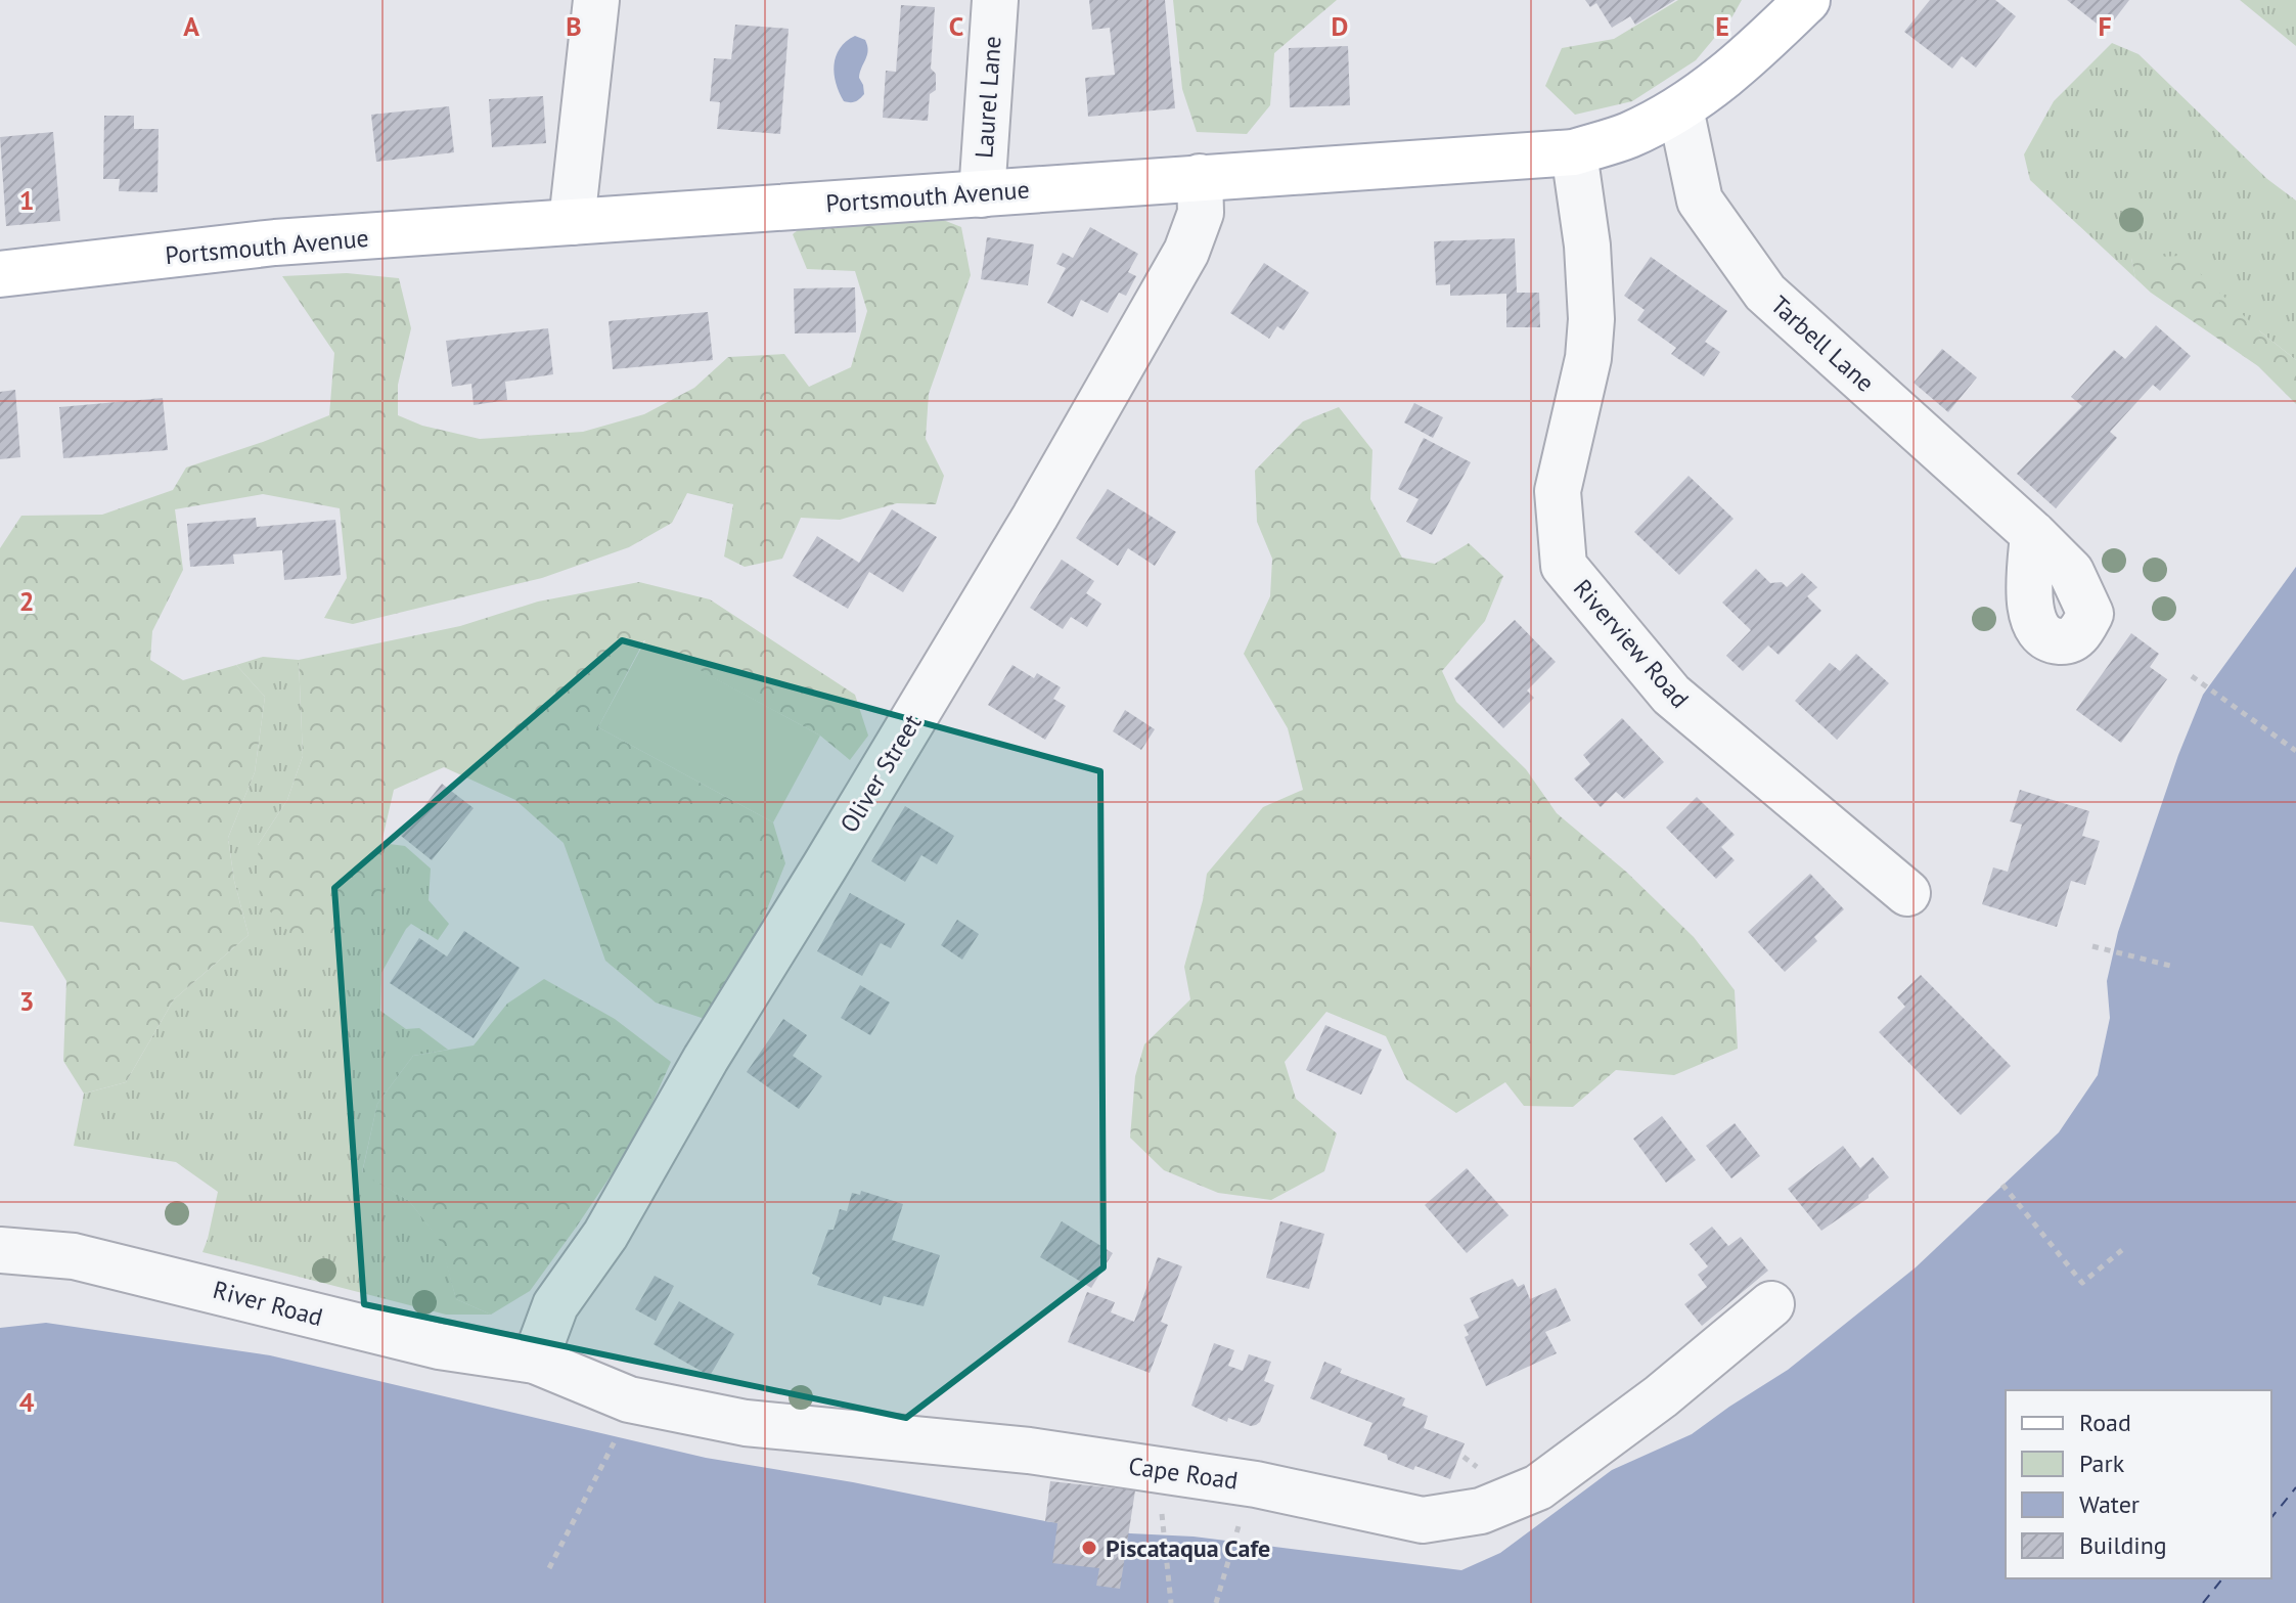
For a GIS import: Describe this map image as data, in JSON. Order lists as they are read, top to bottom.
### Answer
{
  "streets": {
    "main road": ["Portsmouth Avenue"],
    "street": [
      "Laurel Lane",
      "Tarbell Lane",
      "Riverview Road",
      "Oliver Street",
      "River Road",
      "Cape Road"
    ]
  },
  "crossings": [
    ["Laurel Lane", "Portsmouth Avenue"],
    ["Portsmouth Avenue", "Tarbell Lane"],
    ["Portsmouth Avenue", "Riverview Road"],
    ["Portsmouth Avenue", "Oliver Street"],
    ["Oliver Street", "River Road"],
    ["Oliver Street", "Cape Road"],
    ["River Road", "Cape Road"]
  ],
  "places": ["Piscataqua Cafe"],
  "legend": [
    "Road",
    "Park",
    "Water",
    "Building"
  ],
  "grid": {
    "columns": [
      "A",
      "B",
      "C",
      "D",
      "E",
      "F"
    ],
    "rows": [
      "1",
      "2",
      "3",
      "4"
    ]
  }
}
